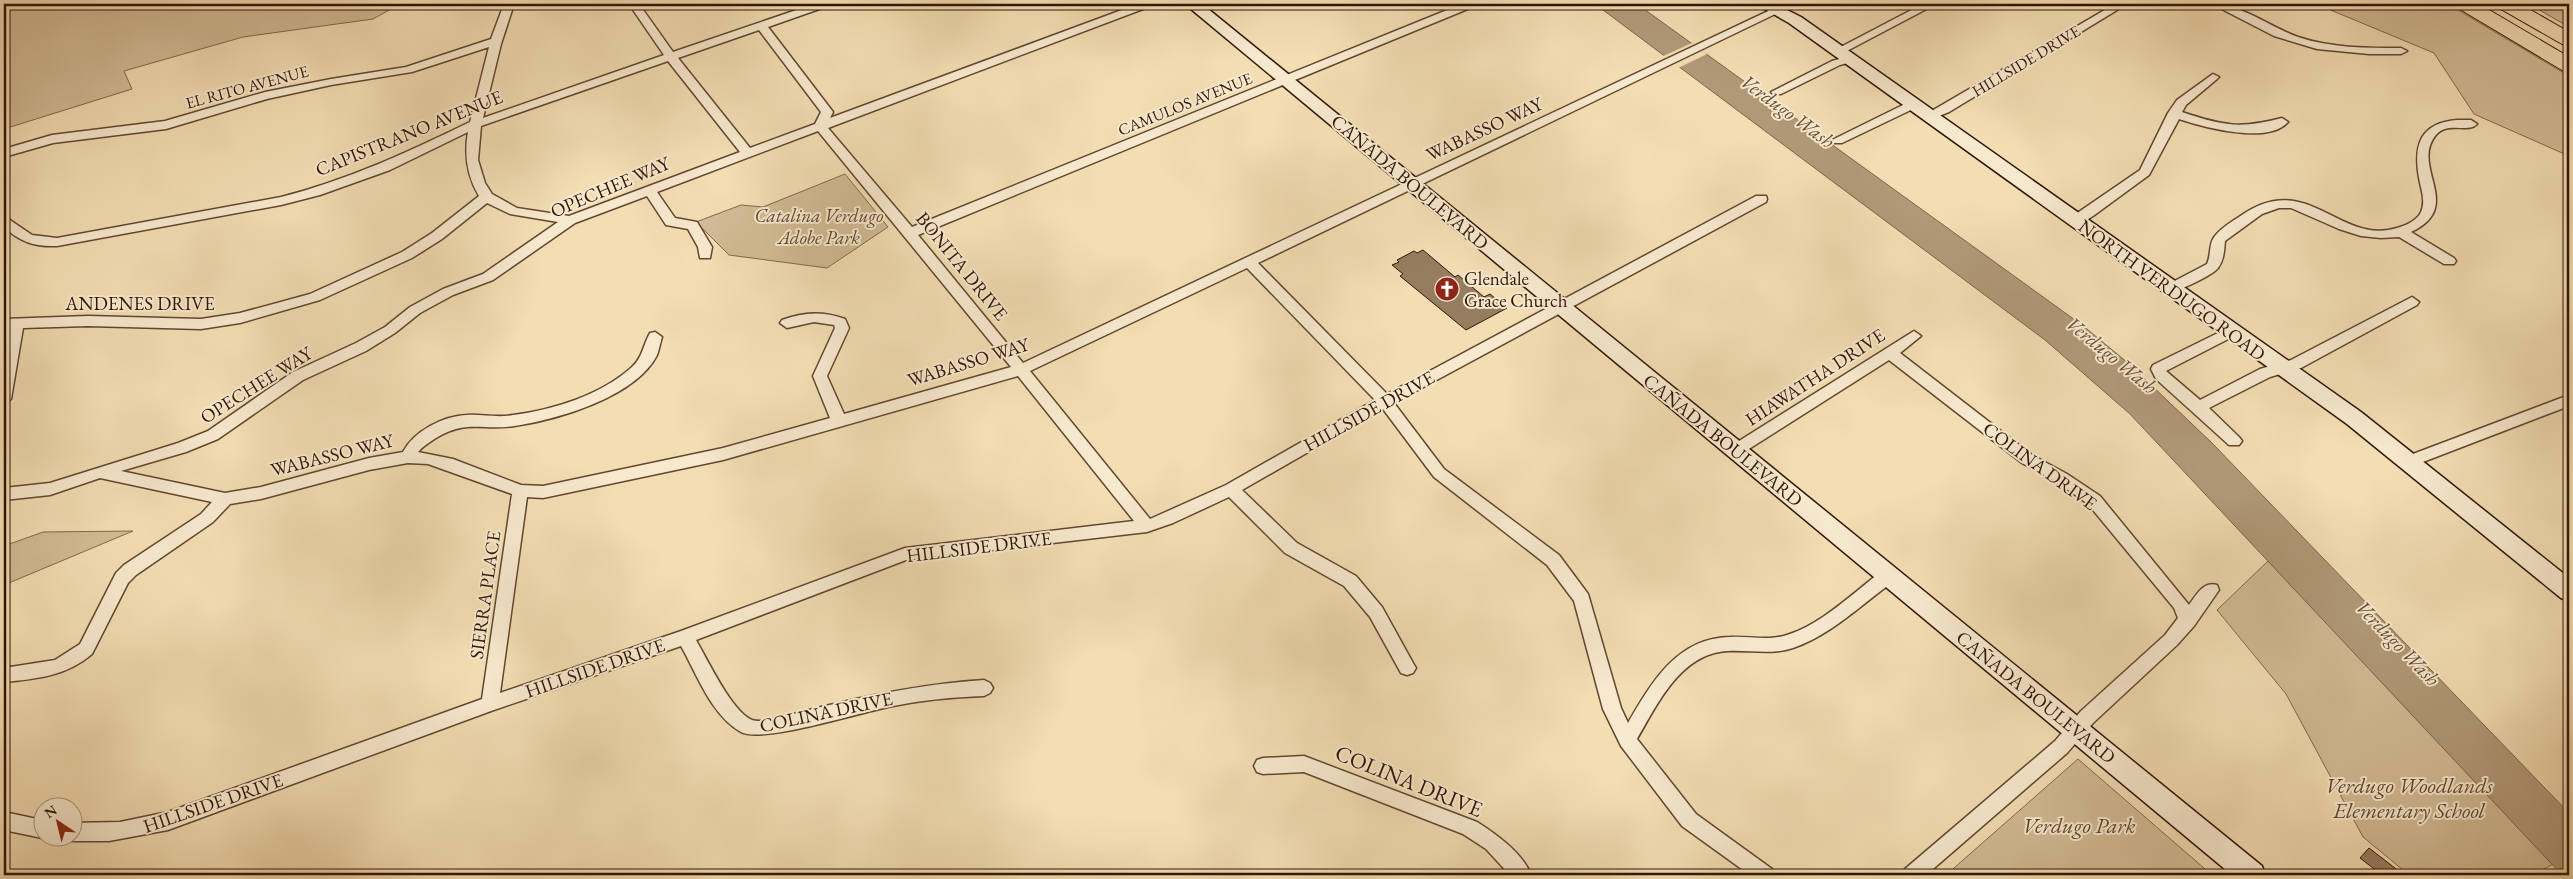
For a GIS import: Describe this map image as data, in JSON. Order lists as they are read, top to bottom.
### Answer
{
  "streets": {
    "main road": ["CAÑADA BOULEVARD", "NORTH VERDUGO ROAD"],
    "street": [
      "HILLSIDE DRIVE",
      "EL RITO AVENUE",
      "CAMULOS AVENUE",
      "WABASSO WAY",
      "CAPISTRANO AVENUE",
      "OPECHEE WAY",
      "BONITA DRIVE",
      "ANDENES DRIVE",
      "HIAWATHA DRIVE",
      "COLINA DRIVE",
      "SIERRA PLACE"
    ]
  },
  "crossings": [
    ["HILLSIDE DRIVE", "CAÑADA BOULEVARD"],
    ["HILLSIDE DRIVE", "BONITA DRIVE"],
    ["HILLSIDE DRIVE", "NORTH VERDUGO ROAD"],
    ["HILLSIDE DRIVE", "COLINA DRIVE"],
    ["HILLSIDE DRIVE", "SIERRA PLACE"],
    ["CAMULOS AVENUE", "CAÑADA BOULEVARD"],
    ["CAMULOS AVENUE", "BONITA DRIVE"],
    ["WABASSO WAY", "CAÑADA BOULEVARD"],
    ["WABASSO WAY", "OPECHEE WAY"],
    ["WABASSO WAY", "BONITA DRIVE"],
    ["WABASSO WAY", "NORTH VERDUGO ROAD"],
    ["WABASSO WAY", "SIERRA PLACE"],
    ["CAÑADA BOULEVARD", "HIAWATHA DRIVE"],
    ["OPECHEE WAY", "BONITA DRIVE"],
    ["HIAWATHA DRIVE", "COLINA DRIVE"]
  ],
  "water": ["Verdugo Wash"],
  "parks": ["Catalina Verdugo Adobe Park", "Verdugo Woodlands Elementary School", "Verdugo Park"],
  "places": {
    "church": ["Glendale Grace Church"]
  },
  "north": "top left"
}
